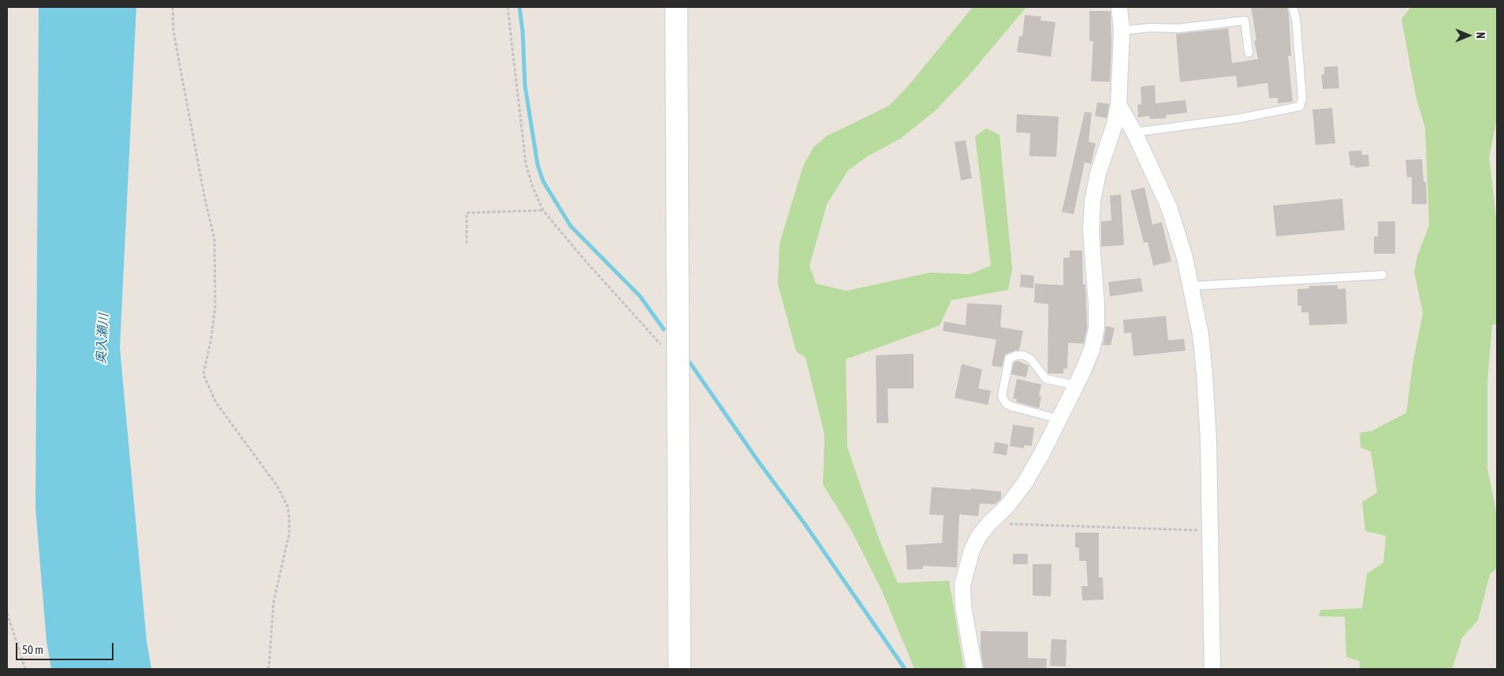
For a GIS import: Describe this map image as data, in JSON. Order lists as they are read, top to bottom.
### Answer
{
  "water": ["奥入瀬川"],
  "scale_bar": "50 m",
  "north": "right"
}
